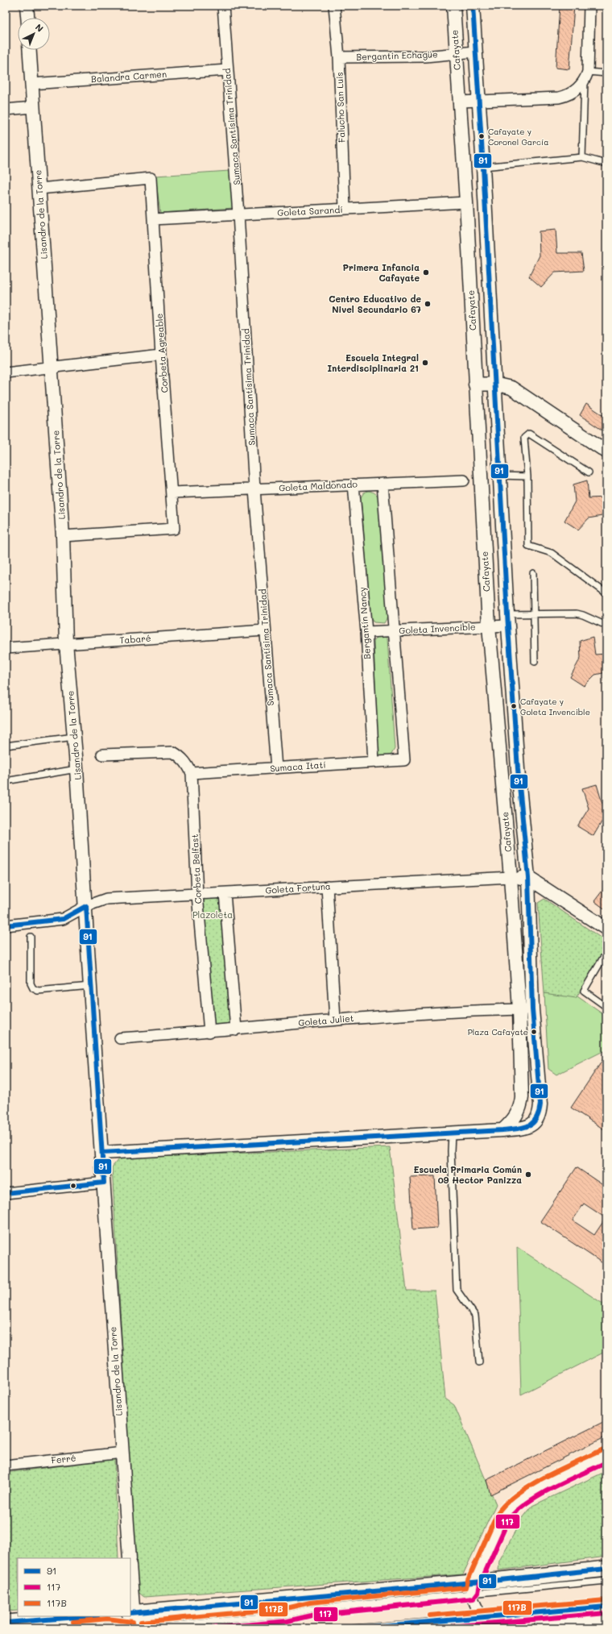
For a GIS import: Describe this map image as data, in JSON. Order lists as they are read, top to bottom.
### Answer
{
  "streets": {
    "street": [
      "Cafayate",
      "Bergantín Echagüe",
      "Balandra Carmen",
      "Falucho San Luis",
      "Sumaca Santísima Trinidad",
      "Goleta Sarandí",
      "Lisandro de la Torre",
      "Corbeta Agreable",
      "Goleta Maldonado",
      "Bergantín Nancy",
      "Goleta Invencible",
      "Tabaré",
      "Sumaca Itatí",
      "Corbeta Belfast",
      "Goleta Fortuna",
      "Goleta Juliet",
      "Ferré"
    ]
  },
  "crossings": [
    ["Cafayate", "Bergantín Echagüe"],
    ["Cafayate", "Goleta Sarandí"],
    ["Cafayate", "Goleta Invencible"],
    ["Cafayate", "Goleta Fortuna"],
    ["Cafayate", "Goleta Juliet"],
    ["Bergantín Echagüe", "Falucho San Luis"],
    ["Balandra Carmen", "Sumaca Santísima Trinidad"],
    ["Balandra Carmen", "Lisandro de la Torre"],
    ["Falucho San Luis", "Goleta Sarandí"],
    ["Sumaca Santísima Trinidad", "Goleta Sarandí"],
    ["Sumaca Santísima Trinidad", "Goleta Maldonado"],
    ["Sumaca Santísima Trinidad", "Tabaré"],
    ["Sumaca Santísima Trinidad", "Sumaca Itatí"],
    ["Goleta Sarandí", "Corbeta Agreable"],
    ["Lisandro de la Torre", "Corbeta Agreable"],
    ["Lisandro de la Torre", "Tabaré"],
    ["Lisandro de la Torre", "Goleta Fortuna"],
    ["Lisandro de la Torre", "Ferré"],
    ["Corbeta Agreable", "Goleta Maldonado"],
    ["Goleta Maldonado", "Bergantín Nancy"],
    ["Bergantín Nancy", "Goleta Invencible"],
    ["Bergantín Nancy", "Sumaca Itatí"],
    ["Goleta Invencible", "Sumaca Itatí"],
    ["Sumaca Itatí", "Corbeta Belfast"],
    ["Corbeta Belfast", "Goleta Fortuna"],
    ["Corbeta Belfast", "Goleta Juliet"]
  ],
  "parks": ["Plazoleta"],
  "places": [
    "Cafayate y Coronel García",
    "Primera Infancia Cafayate",
    "Centro Educativo de Nivel Secundario 67",
    "Escuela Integral Interdisciplinaria 21",
    "Cafayate y Goleta Invencible",
    "Plaza Cafayate",
    "Escuela Primaria Común 09 Hector Panizza"
  ],
  "lines": ["transit line 91", "transit line 117B", "transit line 117"],
  "legend": ["91", "117", "117B"],
  "north": "top right"
}
